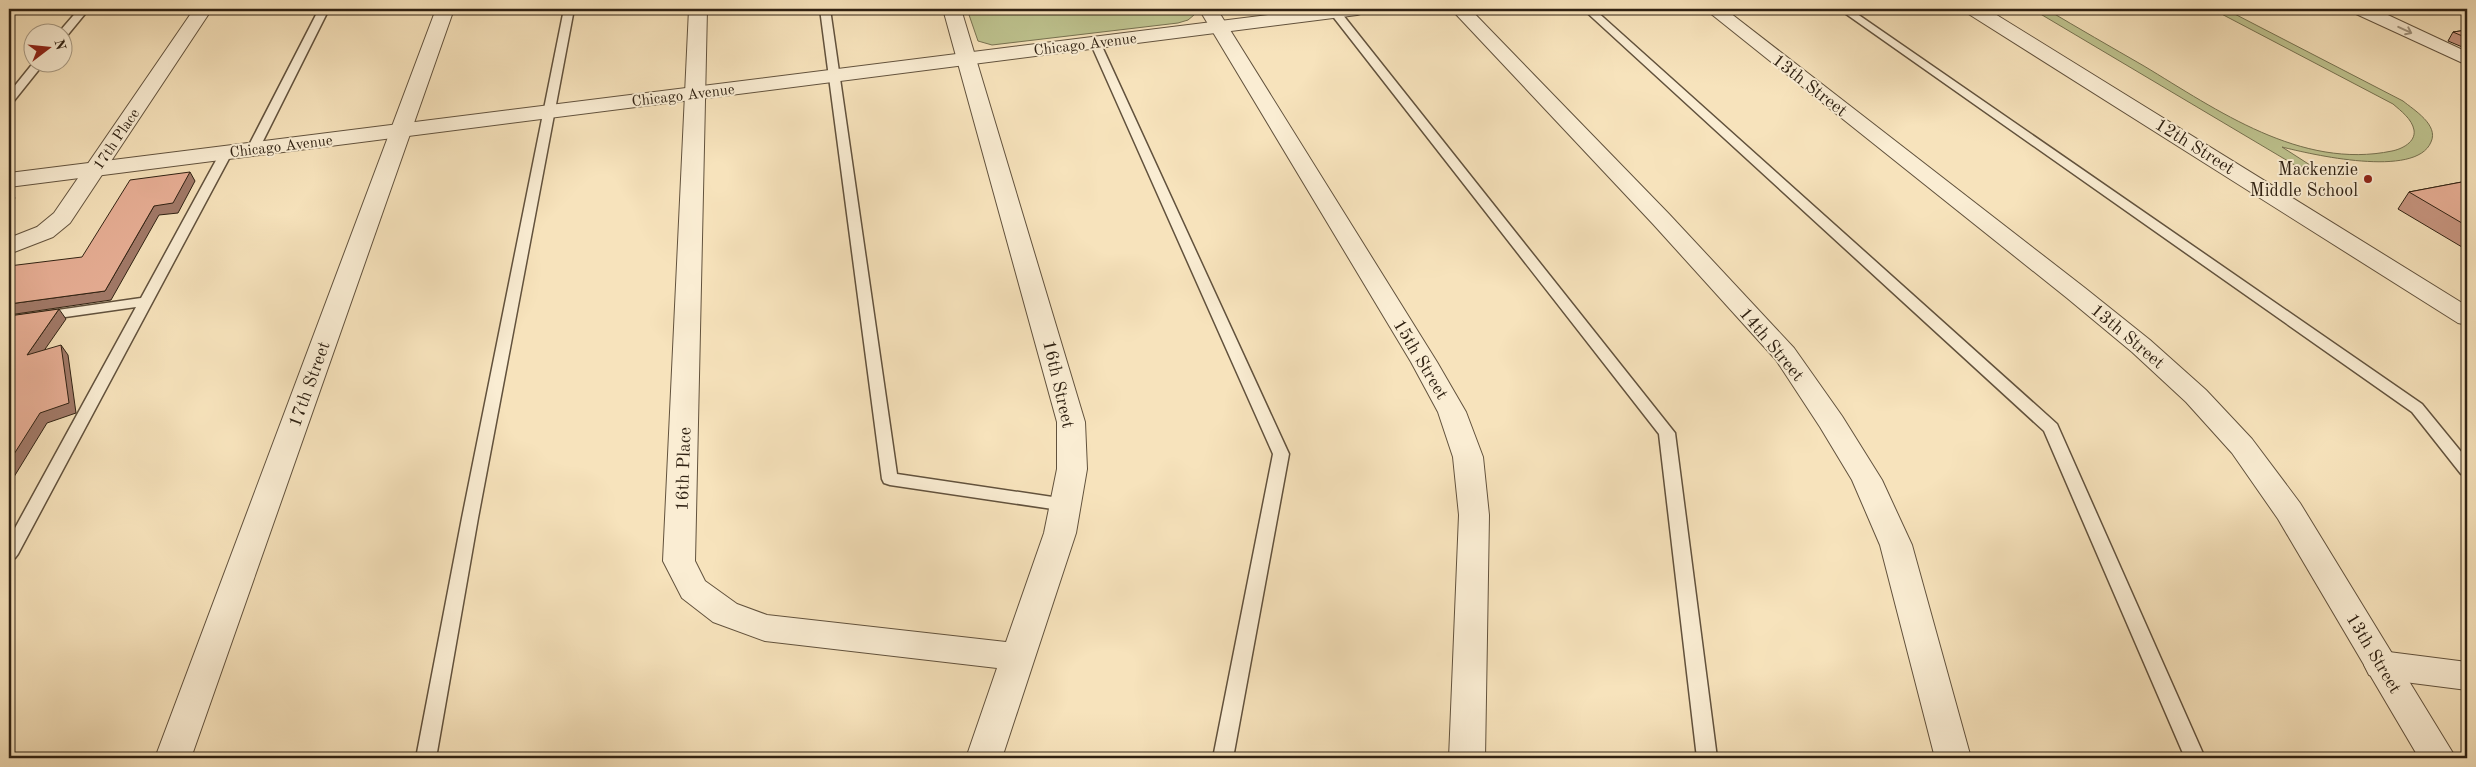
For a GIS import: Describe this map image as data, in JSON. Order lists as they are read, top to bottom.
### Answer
{
  "streets": {
    "street": [
      "Chicago Avenue",
      "13th Street",
      "17th Place",
      "12th Street",
      "14th Street",
      "15th Street",
      "17th Street",
      "16th Street",
      "16th Place"
    ]
  },
  "crossings": [
    ["Chicago Avenue", "17th Place"],
    ["Chicago Avenue", "15th Street"],
    ["Chicago Avenue", "17th Street"],
    ["Chicago Avenue", "16th Street"],
    ["Chicago Avenue", "16th Place"],
    ["16th Street", "16th Place"]
  ],
  "places": ["Mackenzie Middle School"],
  "north": "right"
}
